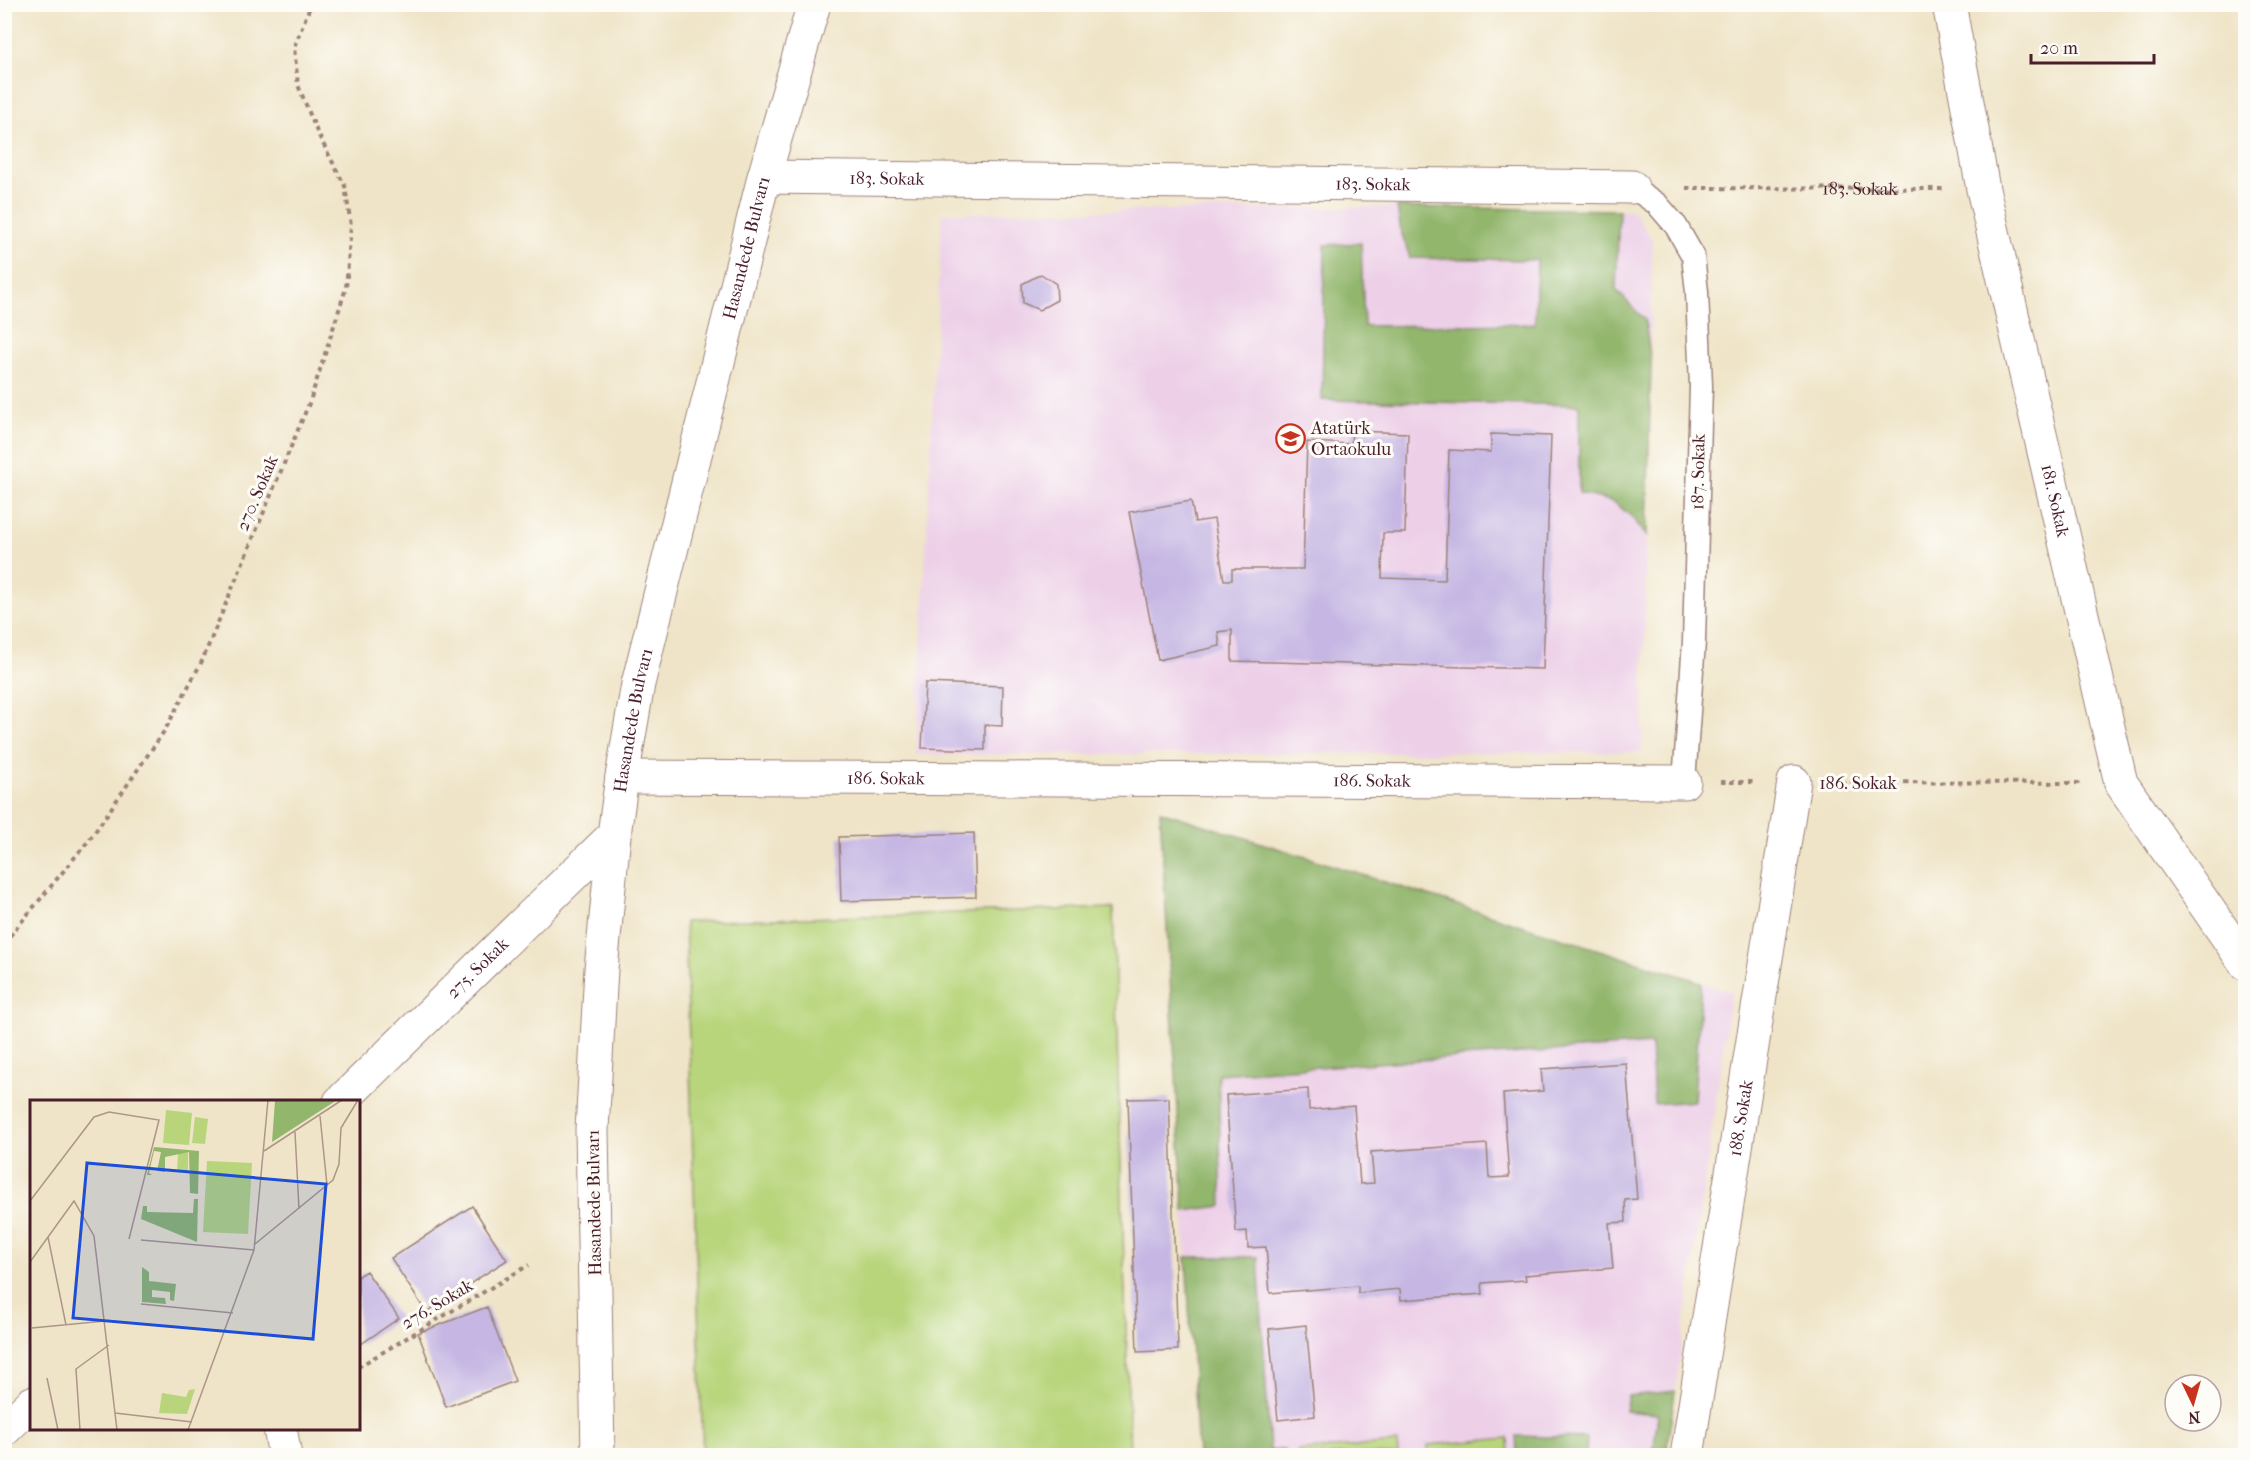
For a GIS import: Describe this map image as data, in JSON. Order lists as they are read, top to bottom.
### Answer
{
  "streets": {
    "street": [
      "183. Sokak",
      "Hasandede Bulvarı",
      "181. Sokak",
      "186. Sokak",
      "275. Sokak",
      "188. Sokak"
    ],
    "lane": ["187. Sokak"],
    "path": ["270. Sokak", "276. Sokak"]
  },
  "crossings": [
    ["183. Sokak", "Hasandede Bulvarı"],
    ["183. Sokak", "187. Sokak"],
    ["183. Sokak", "181. Sokak"],
    ["Hasandede Bulvarı", "186. Sokak"],
    ["Hasandede Bulvarı", "275. Sokak"],
    ["187. Sokak", "186. Sokak"],
    ["181. Sokak", "186. Sokak"],
    ["186. Sokak", "188. Sokak"]
  ],
  "places": {
    "school or university": ["Atatürk Ortaokulu"]
  },
  "scale_bar": "20 m",
  "north": "bottom"
}
